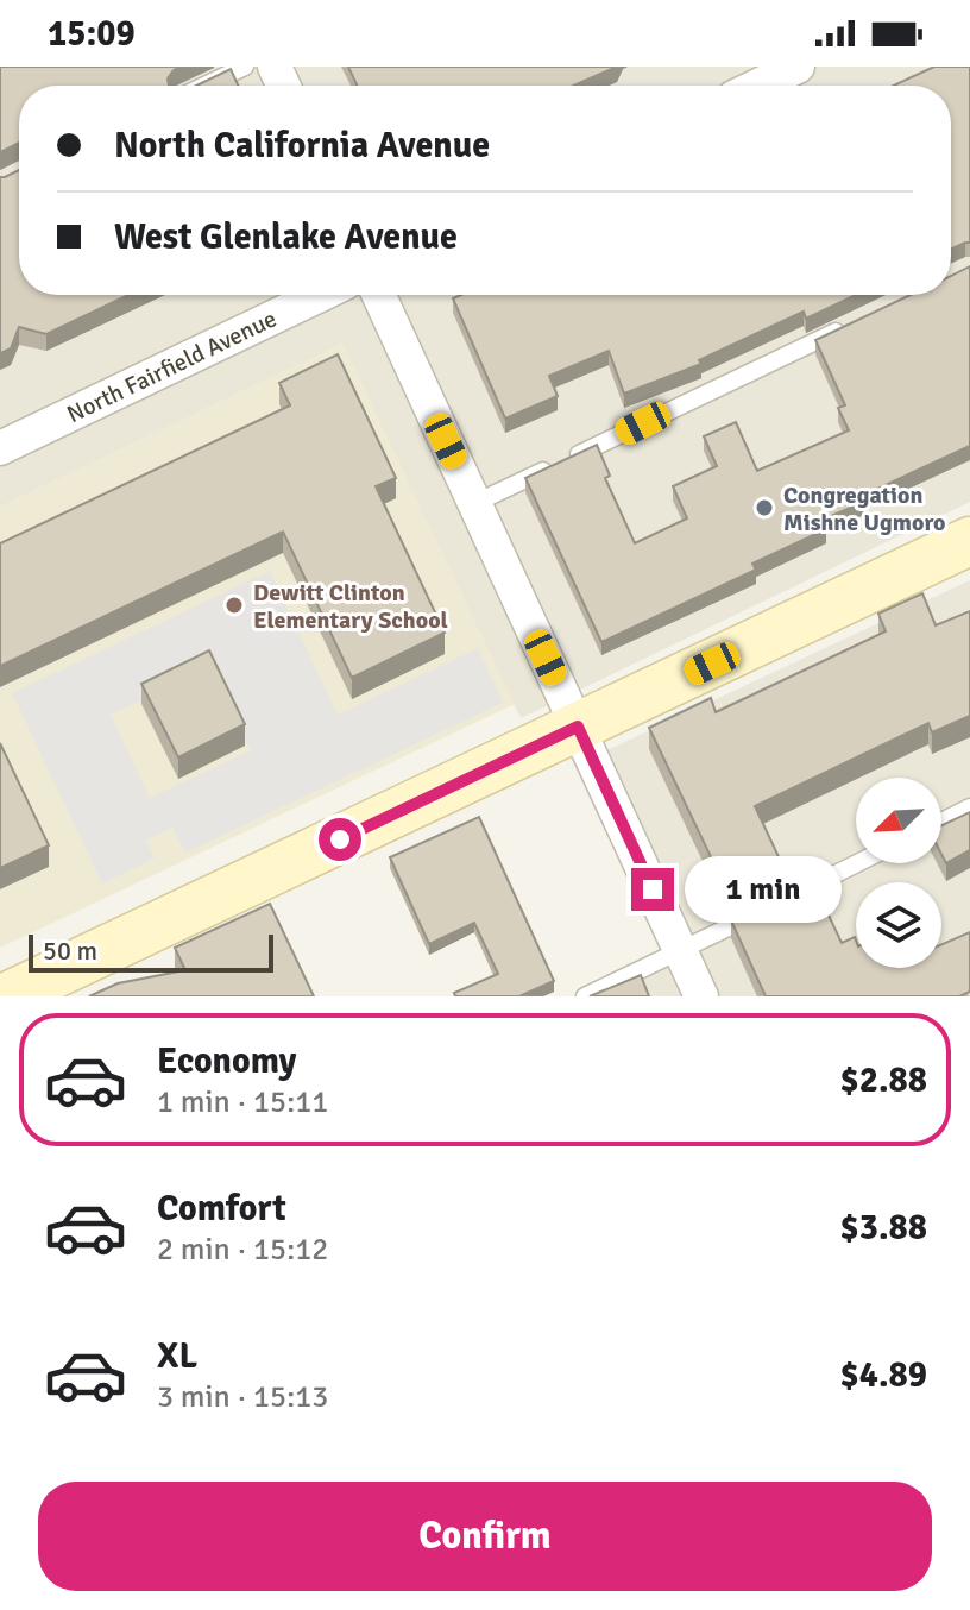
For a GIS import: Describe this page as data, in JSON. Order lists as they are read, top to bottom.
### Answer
{
  "streets": {
    "street": ["North Fairfield Avenue"]
  },
  "places": ["Congregation Mishne Ugmoro", "Dewitt Clinton Elementary School"],
  "scale_bar": "50 m",
  "north": "bottom left",
  "page": {
    "status": "15:09",
    "banner": ["North California Avenue", "West Glenlake Avenue"],
    "bubble": "1 min",
    "scale": "50 m",
    "list": [
      {
        "name": "Economy",
        "note": "1 min · 15:11",
        "value": "$2.88"
      },
      {
        "name": "Comfort",
        "note": "2 min · 15:12",
        "value": "$3.88"
      },
      {
        "name": "XL",
        "note": "3 min · 15:13",
        "value": "$4.89"
      }
    ],
    "buttons": "Confirm"
  }
}
